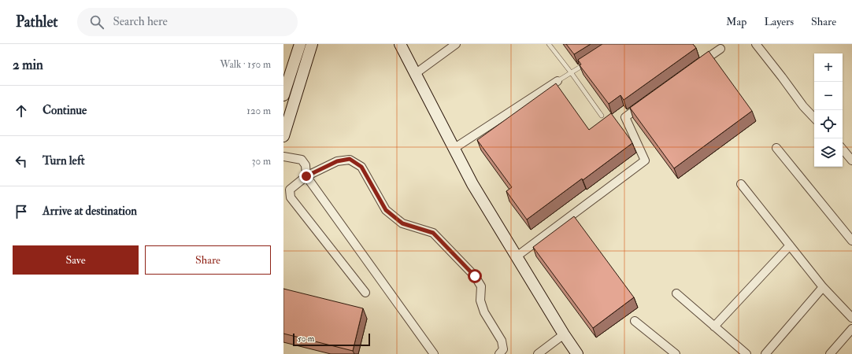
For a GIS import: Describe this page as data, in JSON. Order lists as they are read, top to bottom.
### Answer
{
  "scale_bar": "50 m",
  "page": {
    "header": "Pathlet",
    "search": "Search here",
    "nav": ["Map", "Layers", "Share"],
    "heading": ["2 min", "Walk · 150 m"],
    "map_buttons": ["+", "−"],
    "list": [
      ["Continue", "120 m"],
      ["Turn left", "30 m"],
      "Arrive at destination"
    ],
    "buttons": ["Save", "Share"],
    "scale": "50 m"
  }
}
